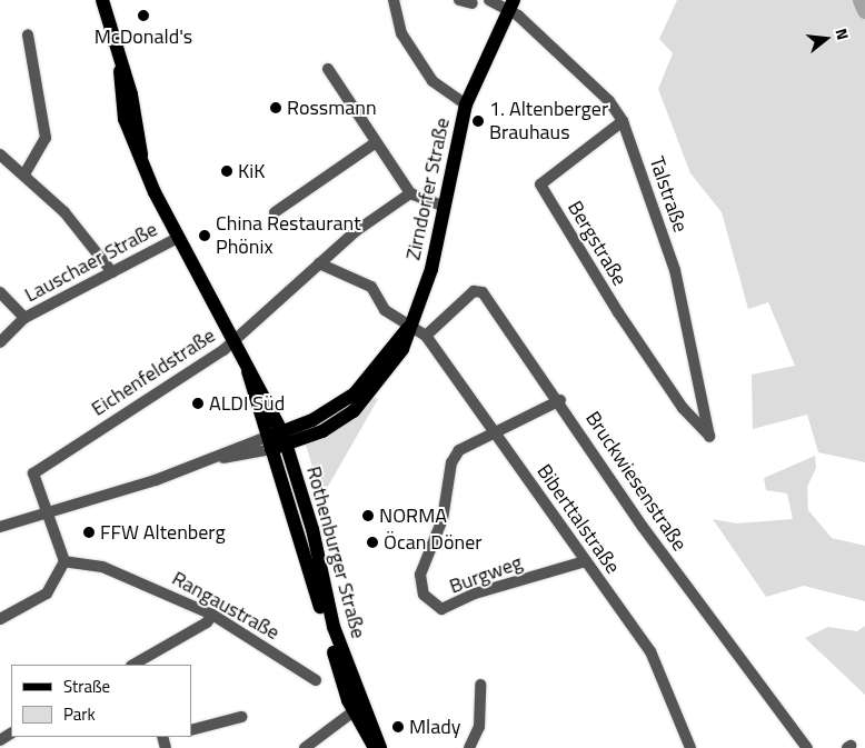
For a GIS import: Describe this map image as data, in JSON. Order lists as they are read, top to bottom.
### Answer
{
  "streets": {
    "main road": ["Zirndorfer Straße", "Rothenburger Straße"],
    "street": [
      "Talstraße",
      "Bergstraße",
      "Lauschaer Straße",
      "Eichenfeldstraße",
      "Bruckwiesenstraße",
      "Biberttalstraße",
      "Burgweg",
      "Rangaustraße"
    ]
  },
  "crossings": [
    ["Zirndorfer Straße", "Talstraße"],
    ["Zirndorfer Straße", "Biberttalstraße"],
    ["Zirndorfer Straße", "Rothenburger Straße"],
    ["Talstraße", "Bergstraße"],
    ["Lauschaer Straße", "Rothenburger Straße"],
    ["Eichenfeldstraße", "Rothenburger Straße"],
    ["Bruckwiesenstraße", "Biberttalstraße"],
    ["Biberttalstraße", "Burgweg"]
  ],
  "places": [
    "McDonald's",
    "Rossmann",
    "1. Altenberger Brauhaus",
    "KiK",
    "China Restaurant Phönix",
    "ALDI Süd",
    "NORMA",
    "FFW Altenberg",
    "Öcan Döner",
    "Mlady"
  ],
  "legend": ["Straße", "Park"],
  "north": "right"
}
